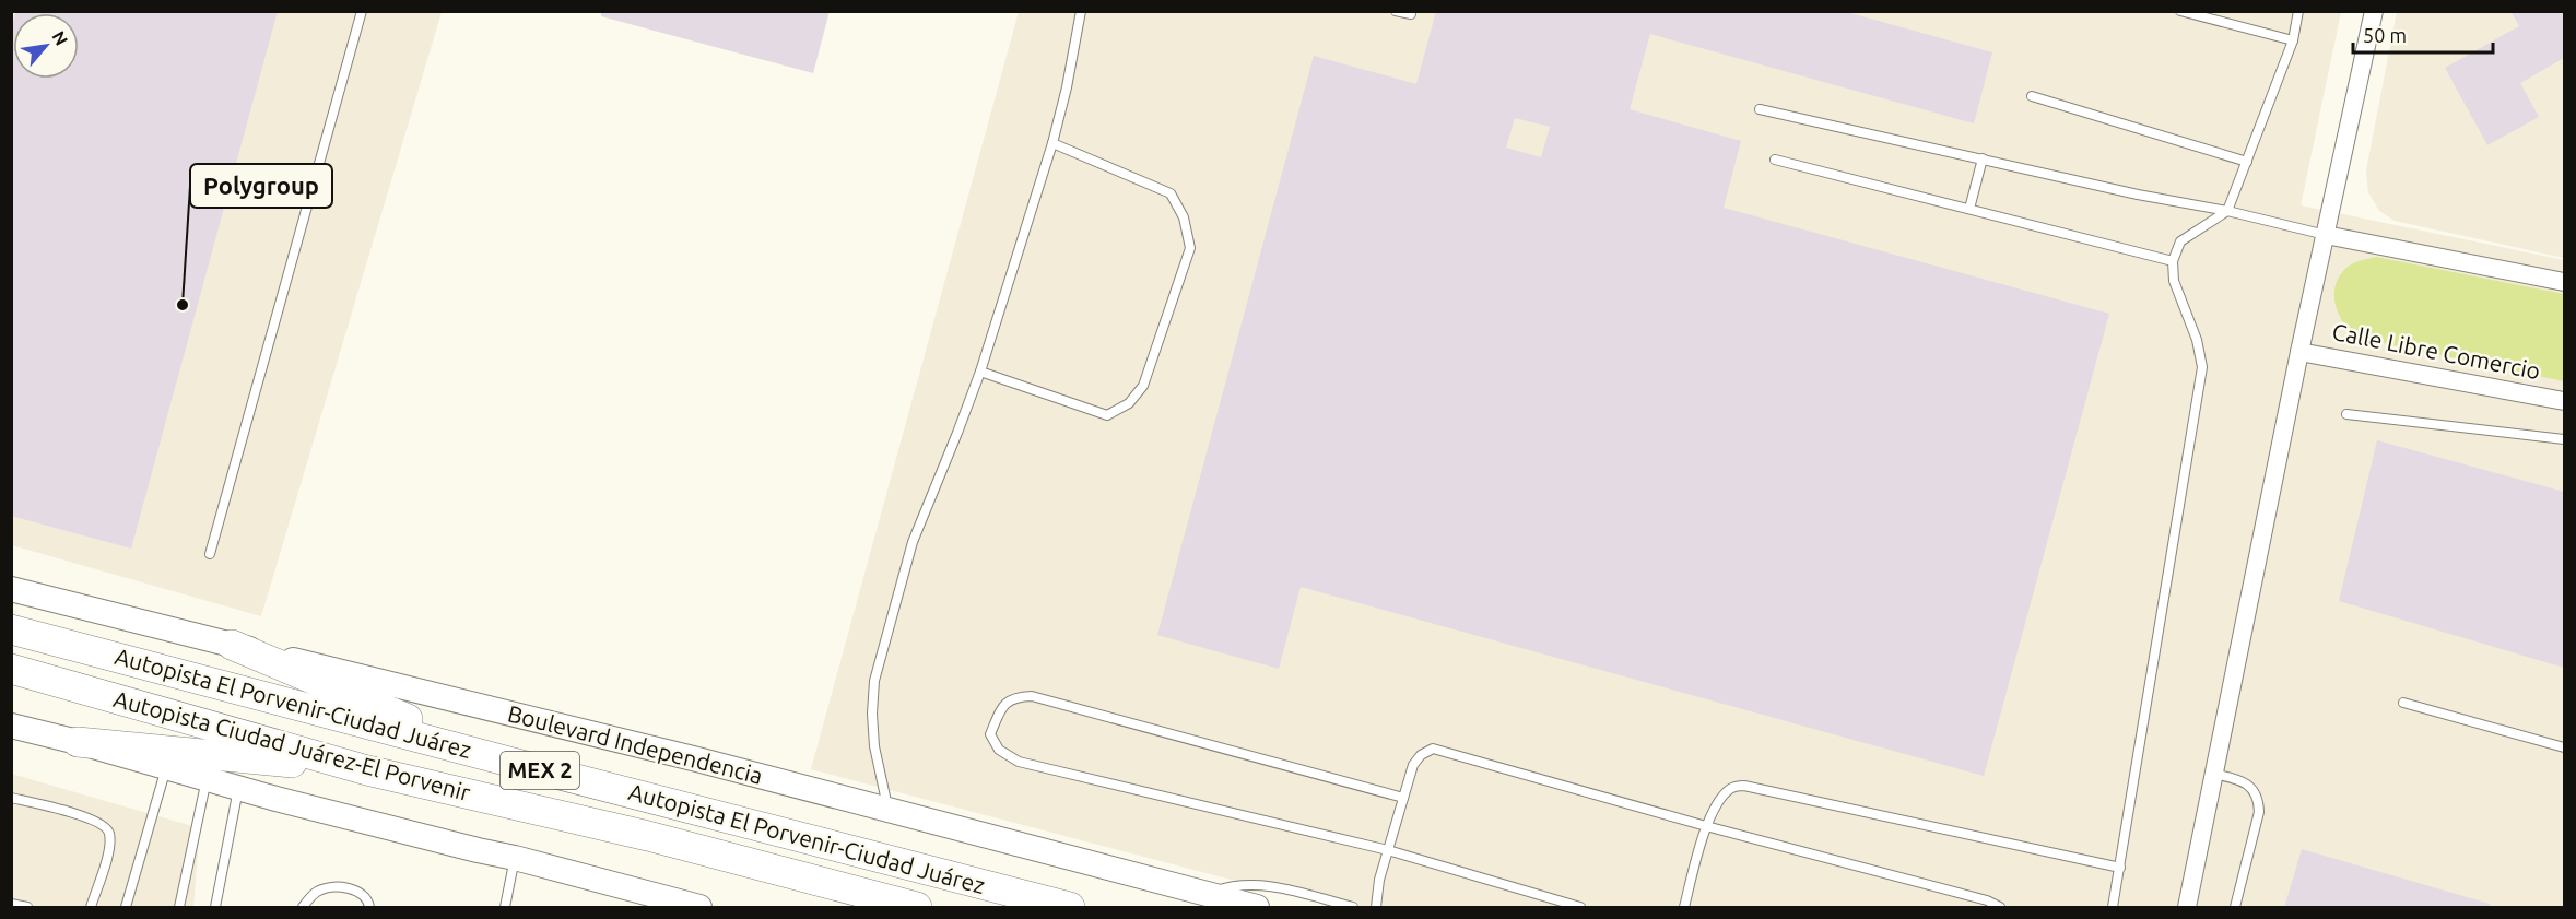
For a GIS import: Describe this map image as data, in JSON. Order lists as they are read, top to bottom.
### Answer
{
  "streets": {
    "highway": ["Autopista El Porvenir-Ciudad Juárez", "Autopista Ciudad Juárez-El Porvenir", "MEX 2"],
    "main road": ["Boulevard Independencia"],
    "street": ["Calle Libre Comercio"]
  },
  "places": ["Polygroup"],
  "scale_bar": "50 m",
  "north": "top right"
}
